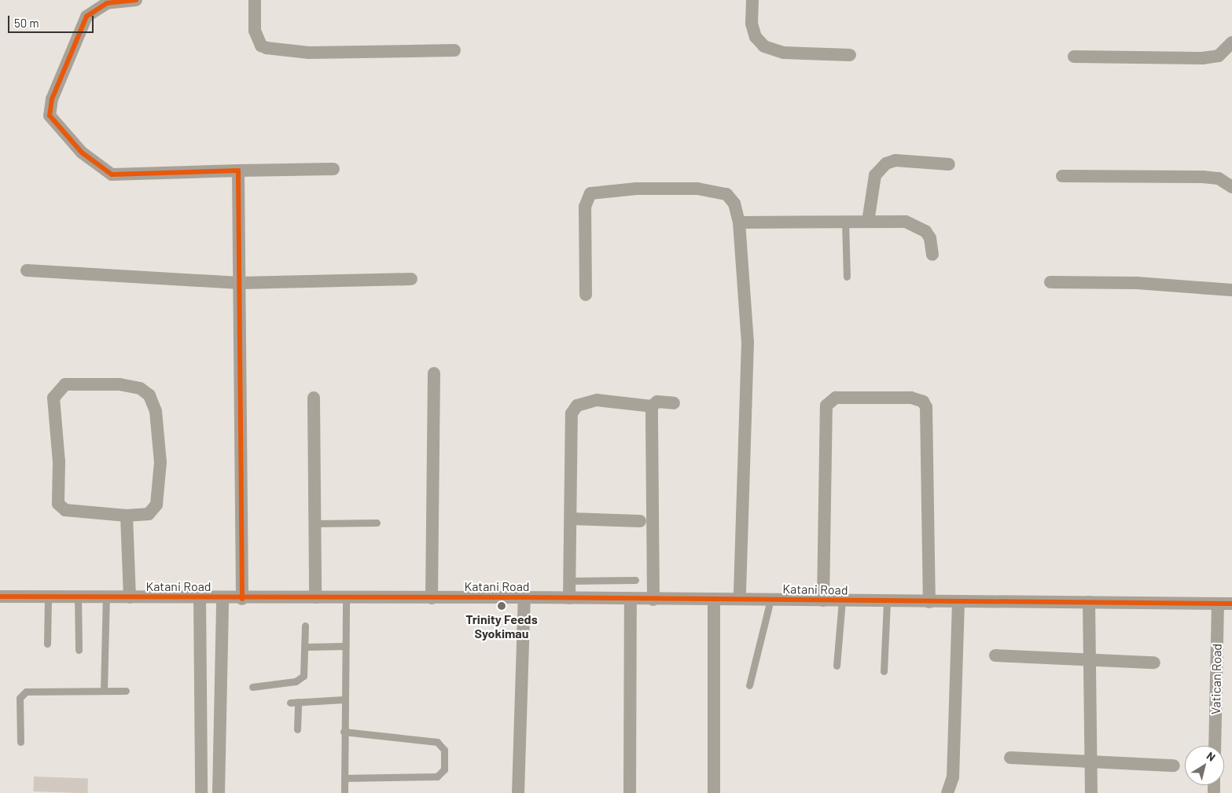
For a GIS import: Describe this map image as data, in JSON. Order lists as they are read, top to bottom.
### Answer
{
  "streets": {
    "street": ["Katani Road", "Vatican Road"]
  },
  "crossings": [
    ["Katani Road", "Vatican Road"]
  ],
  "places": ["Trinity Feeds Syokimau"],
  "scale_bar": "50 m",
  "north": "top right"
}
